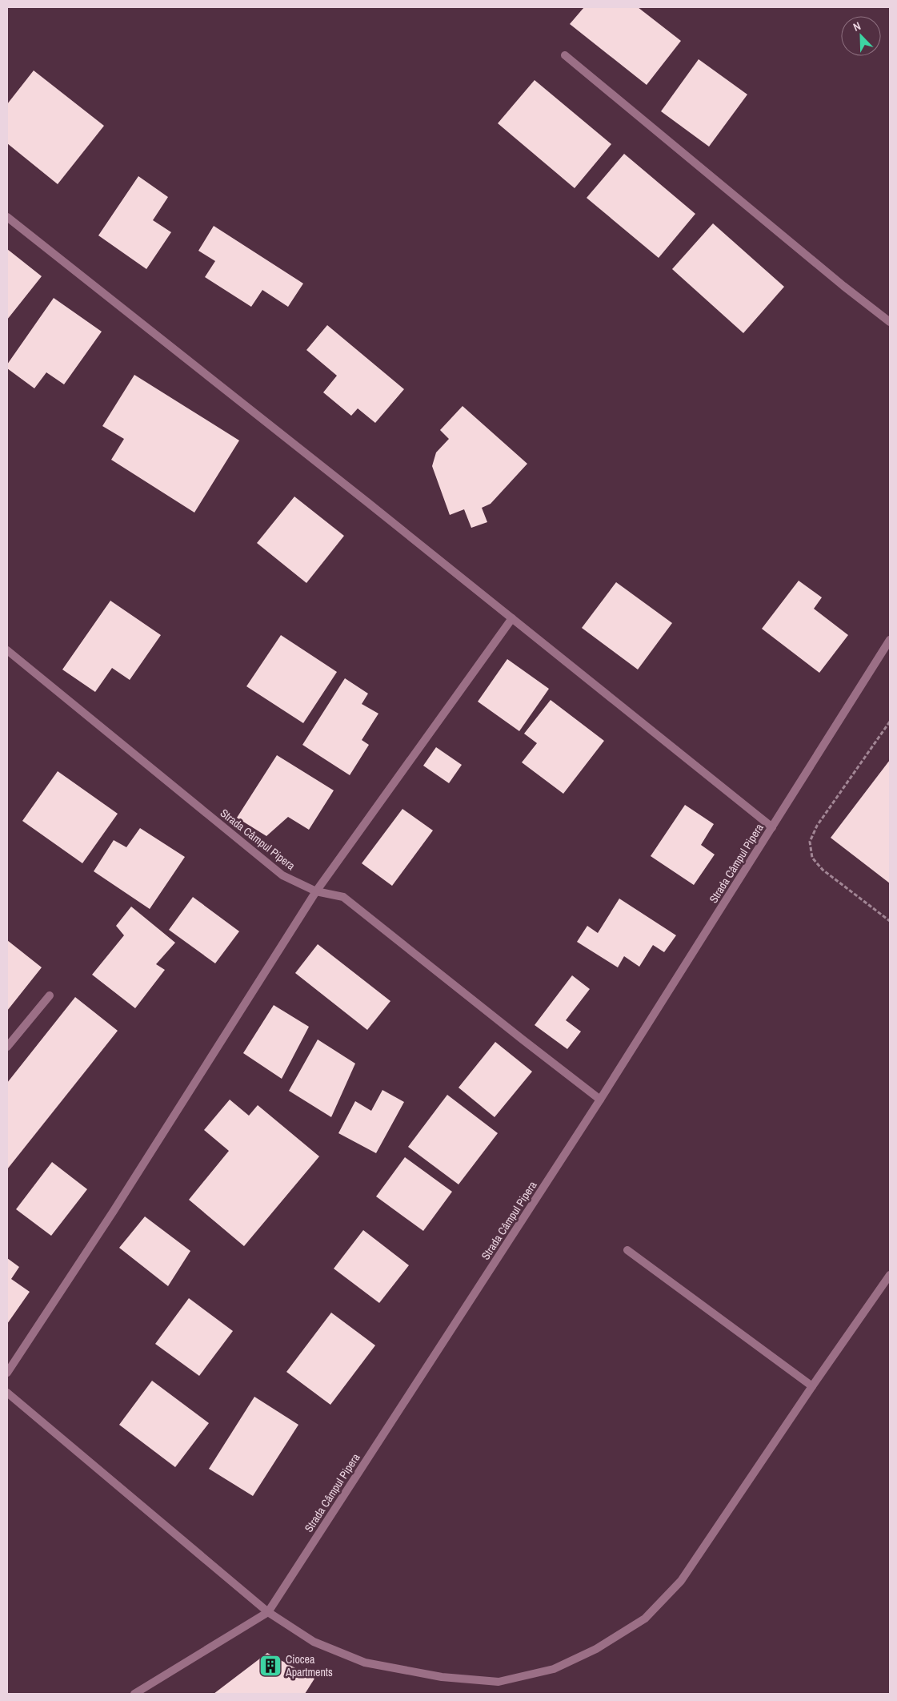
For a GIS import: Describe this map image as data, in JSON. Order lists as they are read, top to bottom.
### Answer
{
  "streets": {
    "street": ["Strada Câmpul Pipera"]
  },
  "places": {
    "building": ["Ciocea Apartments"]
  },
  "north": "top left"
}
